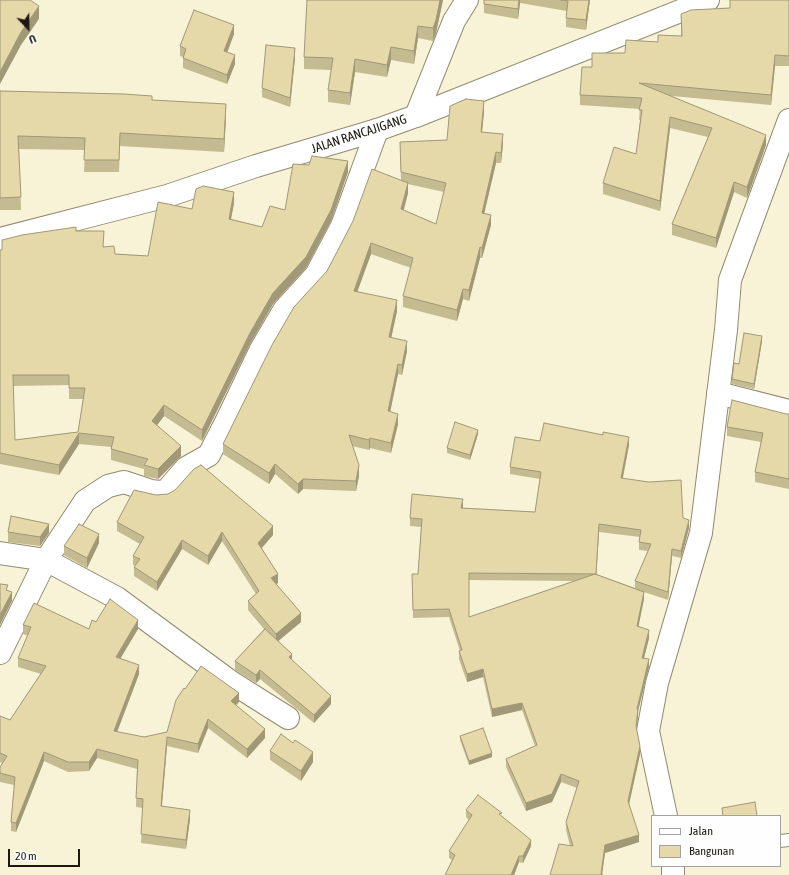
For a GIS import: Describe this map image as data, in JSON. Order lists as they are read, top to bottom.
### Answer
{
  "streets": {
    "street": ["JALAN RANCAJIGANG"]
  },
  "legend": ["Jalan", "Bangunan"],
  "scale_bar": "20 m",
  "north": "bottom"
}
